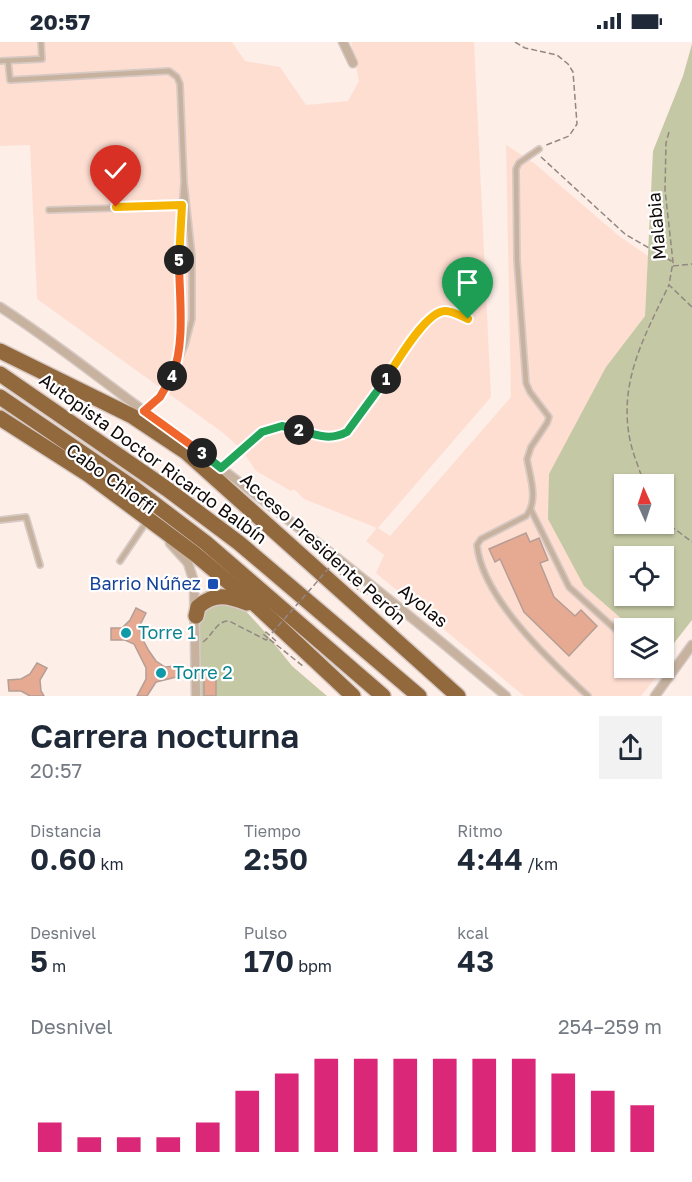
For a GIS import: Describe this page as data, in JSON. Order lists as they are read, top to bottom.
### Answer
{
  "streets": {
    "highway": ["Autopista Doctor Ricardo Balbín", "Acceso Presidente Perón"],
    "street": ["Cabo Chioffi", "Ayolas"],
    "path": ["Malabia"]
  },
  "crossings": [
    ["Acceso Presidente Perón", "Ayolas"]
  ],
  "places": {
    "transit": ["Barrio Núñez"],
    "other": ["Torre 1", "Torre 2"]
  },
  "north": "top",
  "page": {
    "status": "20:57",
    "pins": [
      "5",
      "4",
      "1",
      "2",
      "3"
    ],
    "heading": ["Carrera nocturna", "20:57"],
    "stats": [
      ["Distancia", "0.60 km"],
      ["Tiempo", "2:50"],
      ["Ritmo", "4:44 /km"],
      ["Desnivel", "5 m"],
      ["Pulso", "170 bpm"],
      ["kcal", "43"]
    ],
    "chart": ["Desnivel", "254–259 m"]
  }
}
